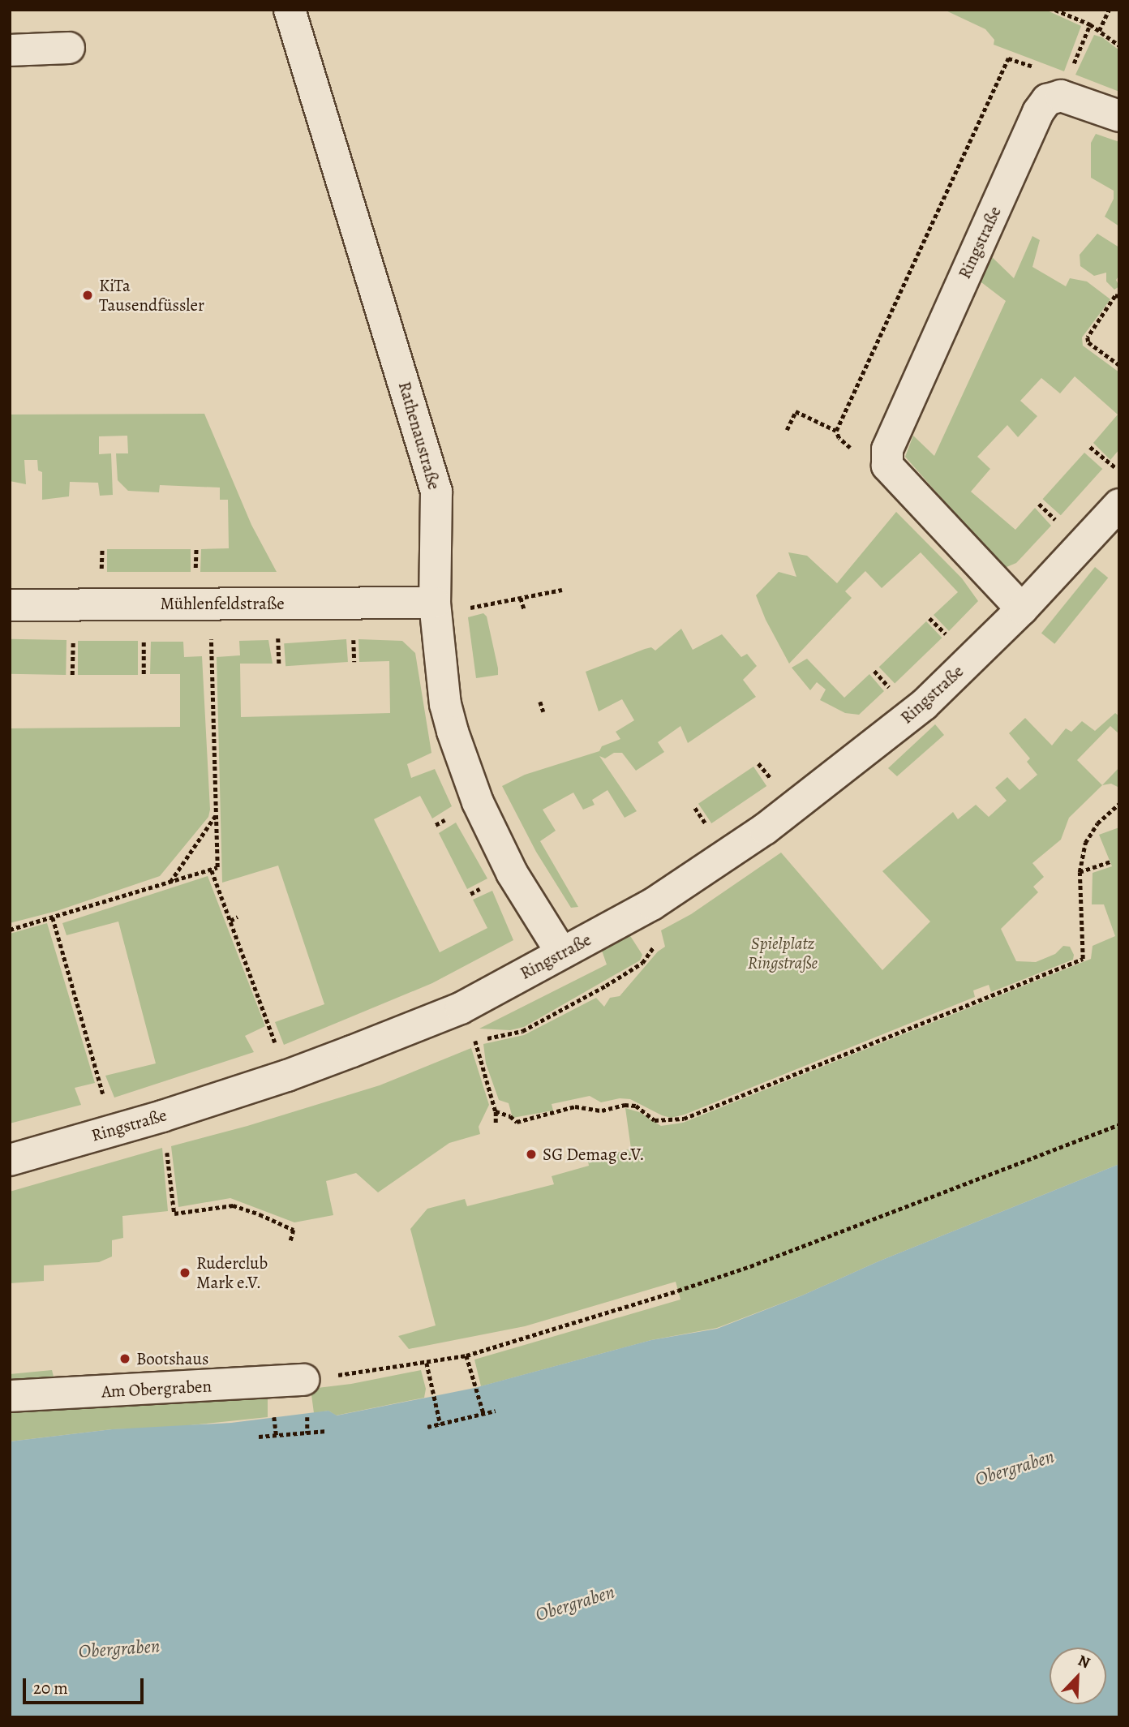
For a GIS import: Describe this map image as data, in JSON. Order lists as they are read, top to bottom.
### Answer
{
  "streets": {
    "street": [
      "Ringstraße",
      "Rathenaustraße",
      "Mühlenfeldstraße",
      "Am Obergraben"
    ]
  },
  "crossings": [
    ["Ringstraße", "Rathenaustraße"],
    ["Rathenaustraße", "Mühlenfeldstraße"]
  ],
  "water": ["Obergraben"],
  "parks": ["Spielplatz Ringstraße"],
  "places": [
    "KiTa Tausendfüssler",
    "SG Demag e.V.",
    "Ruderclub Mark e.V.",
    "Bootshaus"
  ],
  "scale_bar": "20 m",
  "north": "top right"
}
